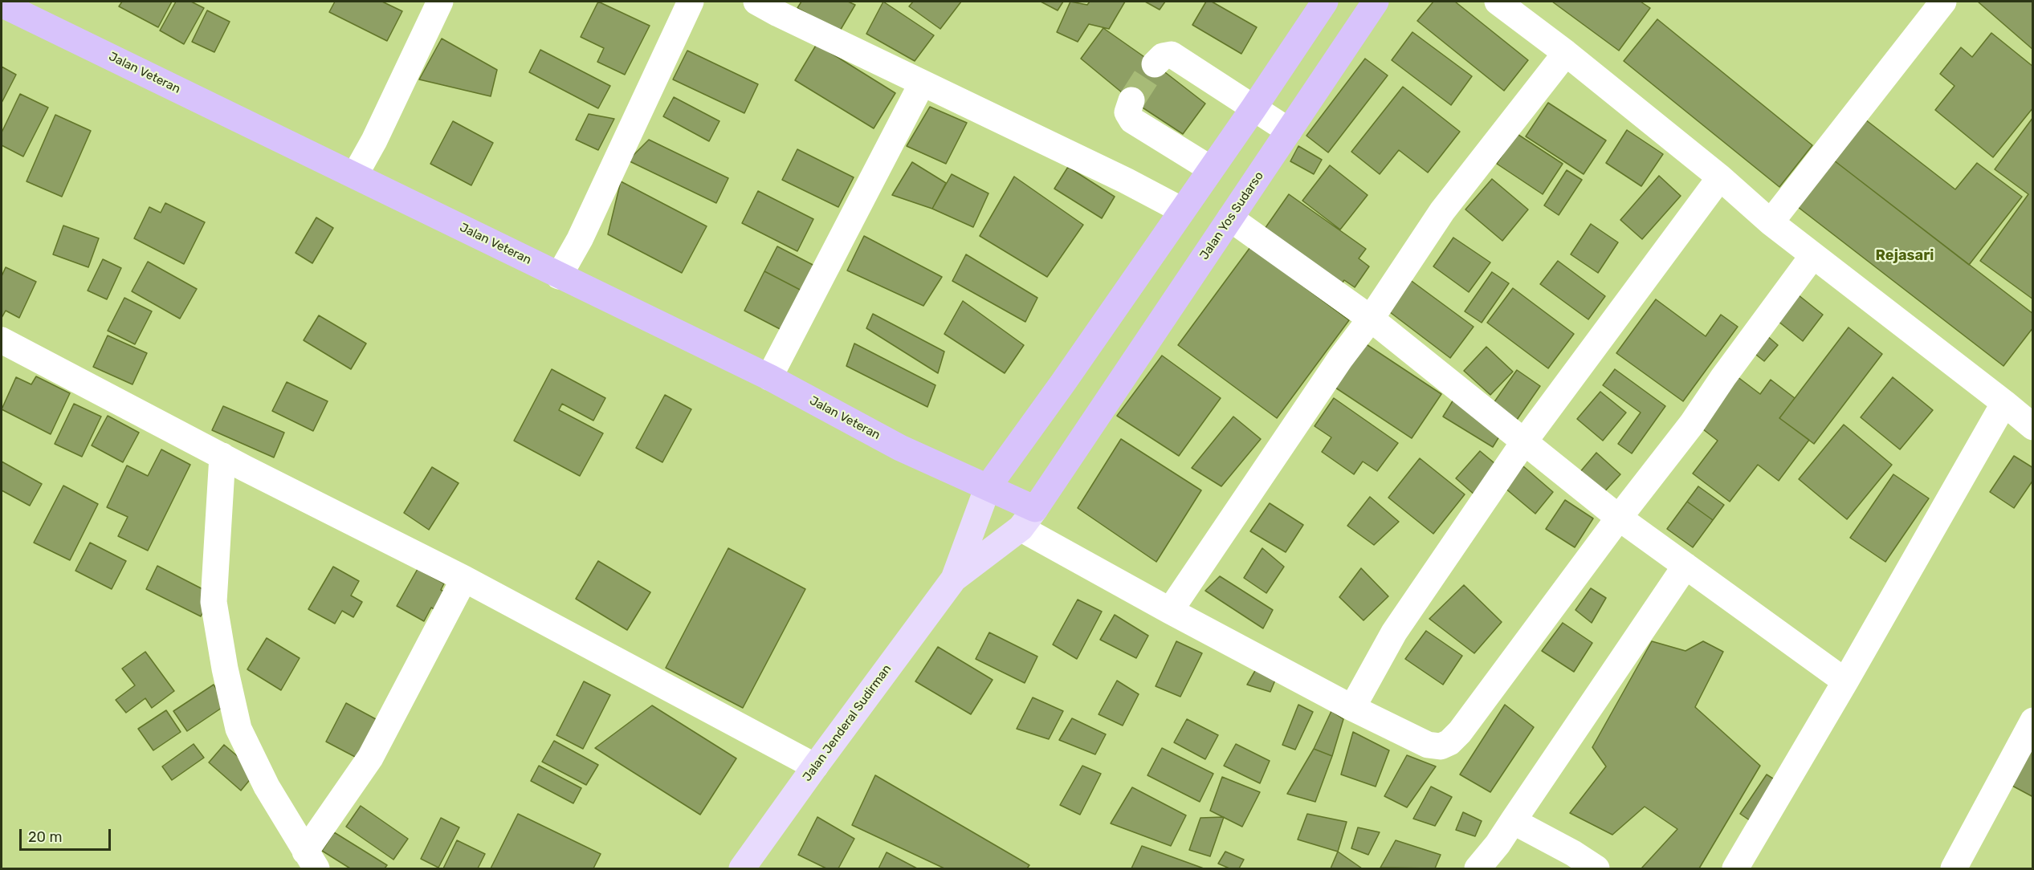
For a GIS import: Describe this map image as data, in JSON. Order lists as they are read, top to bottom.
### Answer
{
  "streets": {
    "highway": ["Jalan Veteran", "Jalan Yos Sudarso"],
    "main road": ["Jalan Jenderal Sudirman"]
  },
  "crossings": [
    ["Jalan Veteran", "Jalan Yos Sudarso"]
  ],
  "districts": ["Rejasari"],
  "scale_bar": "20 m"
}
